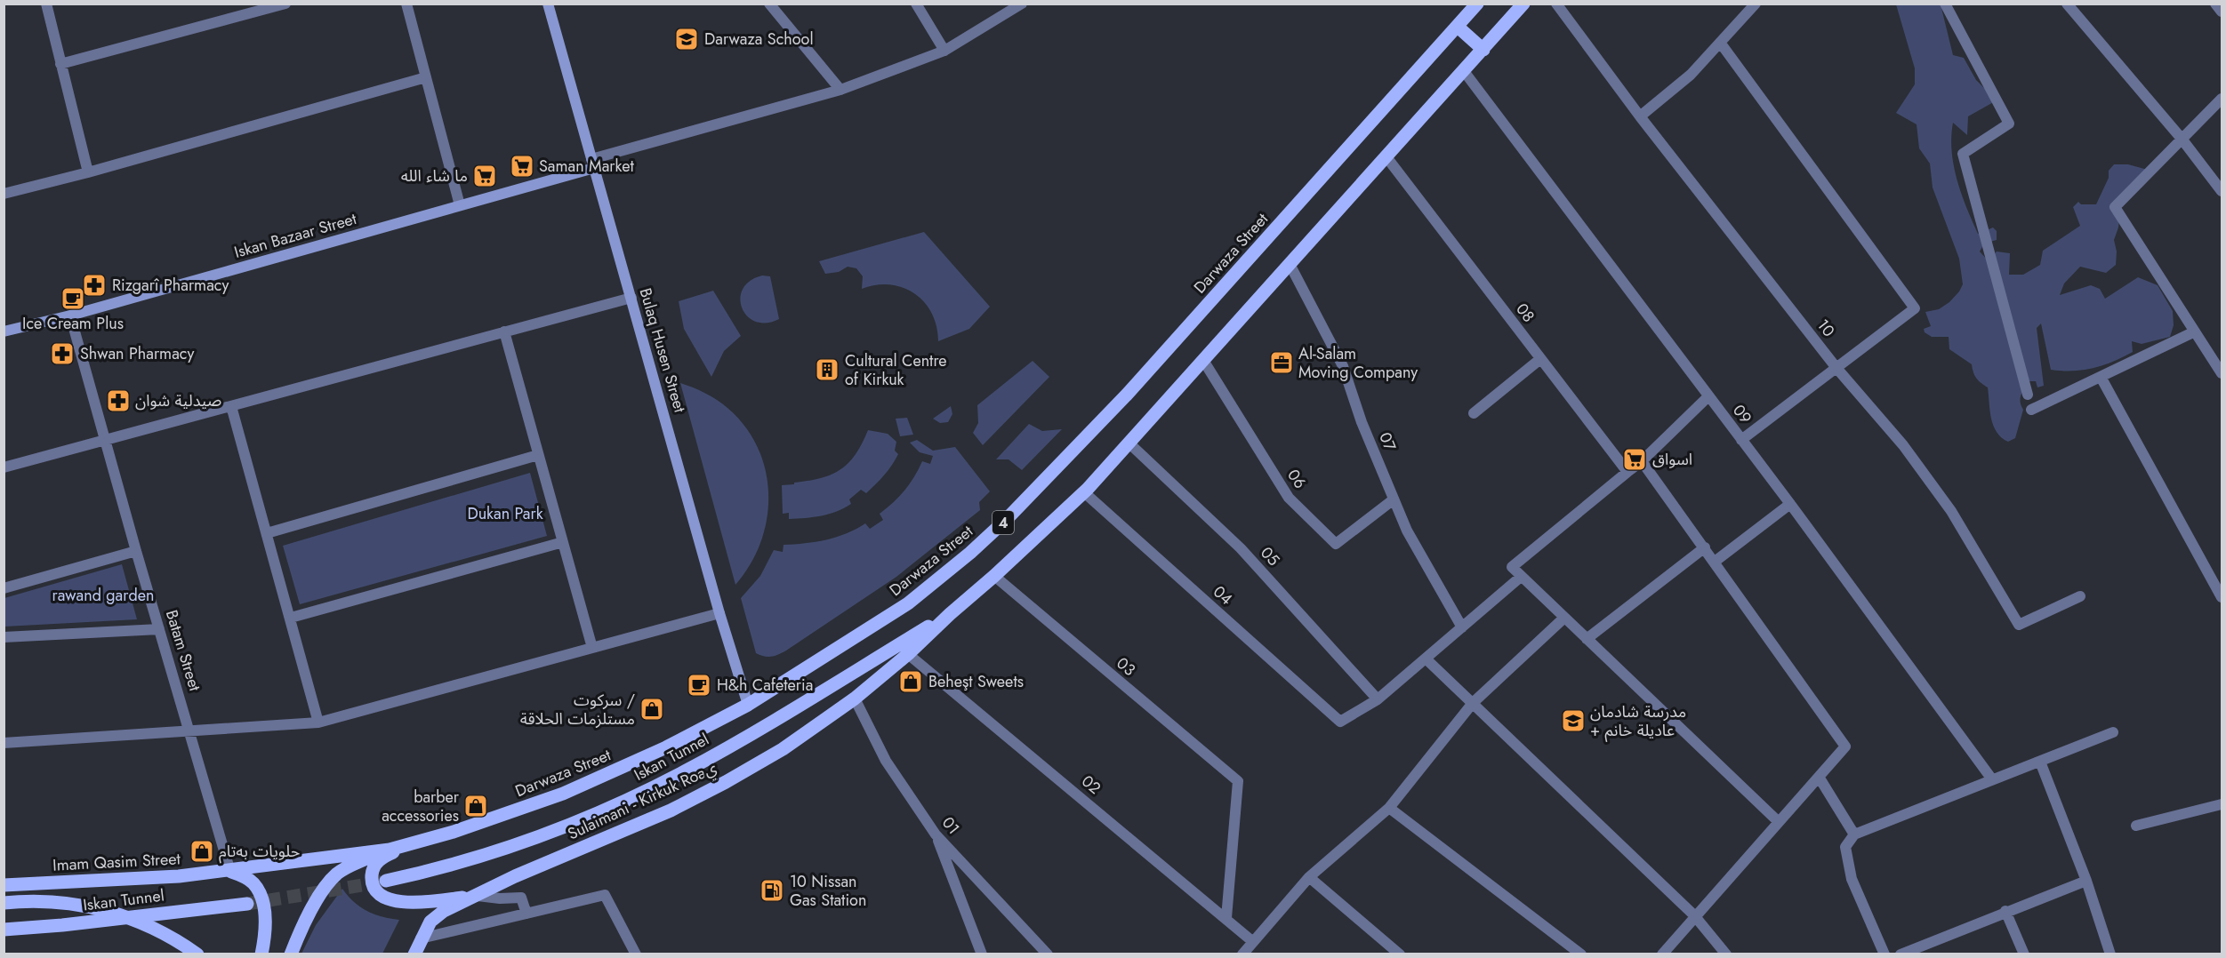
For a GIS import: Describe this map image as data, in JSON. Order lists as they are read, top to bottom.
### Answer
{
  "streets": {
    "main road": [
      "Darwaza Street",
      "4",
      "Iskan Tunnel",
      "Sulaimani - Kirkuk Roaي",
      "Imam Qasim Street"
    ],
    "street": [
      "Iskan Bazaar Street",
      "08",
      "10",
      "Bulaq Husen Street",
      "09",
      "07",
      "06",
      "05",
      "04",
      "Batam Street",
      "03",
      "02",
      "01"
    ]
  },
  "crossings": [
    ["Iskan Bazaar Street", "Bulaq Husen Street"],
    ["Iskan Bazaar Street", "Batam Street"],
    ["Darwaza Street", "Bulaq Husen Street"],
    ["Darwaza Street", "Imam Qasim Street"],
    ["08", "4"],
    ["09", "4"],
    ["07", "06"],
    ["07", "4"],
    ["06", "4"],
    ["4", "05"],
    ["4", "04"],
    ["4", "03"],
    ["4", "Iskan Tunnel"],
    ["4", "Sulaimani - Kirkuk Roaي"],
    ["05", "04"],
    ["Batam Street", "Imam Qasim Street"],
    ["03", "02"],
    ["Iskan Tunnel", "Sulaimani - Kirkuk Roaي"],
    ["02", "Sulaimani - Kirkuk Roaي"],
    ["Sulaimani - Kirkuk Roaي", "01"]
  ],
  "parks": ["Dukan Park", "rawand garden"],
  "places": {
    "school or university": ["Darwaza School", "مدرسة شادمان + عاديلة خانم"],
    "supermarket": ["Saman Market", "ما شاء الله", "اسواق"],
    "pharmacy": ["Rizgarî Pharmacy", "Shwan Pharmacy", "صيدلية شوان"],
    "cafe": ["Ice Cream Plus", "H&h Cafeteria"],
    "office": ["Al-Salam Moving Company"],
    "building": ["Cultural Centre of Kirkuk"],
    "shop": [
      "Beheşt Sweets",
      "سركوت / مستلزمات الحلاقة",
      "barber accessories",
      "حلویات بەتام"
    ],
    "fuel station": ["10 Nissan Gas Station"]
  }
}
